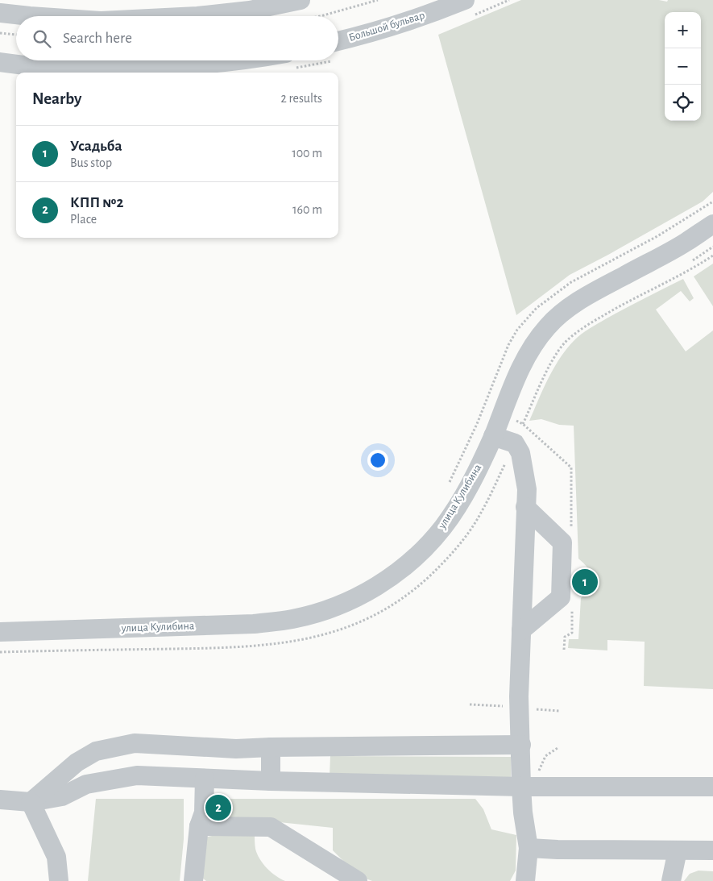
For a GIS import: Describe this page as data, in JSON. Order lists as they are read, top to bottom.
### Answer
{
  "streets": {
    "street": ["Большой бульвар", "улица Кулибина"]
  },
  "page": {
    "map_buttons": ["+", "−"],
    "search": "Search here",
    "heading": ["Nearby", "2 results"],
    "list": [
      {
        "mark": "1",
        "name": "Усадьба",
        "note": "Bus stop",
        "value": "100 m"
      },
      {
        "mark": "2",
        "name": "КПП №2",
        "note": "Place",
        "value": "160 m"
      }
    ],
    "pins": ["1", "2"]
  }
}
